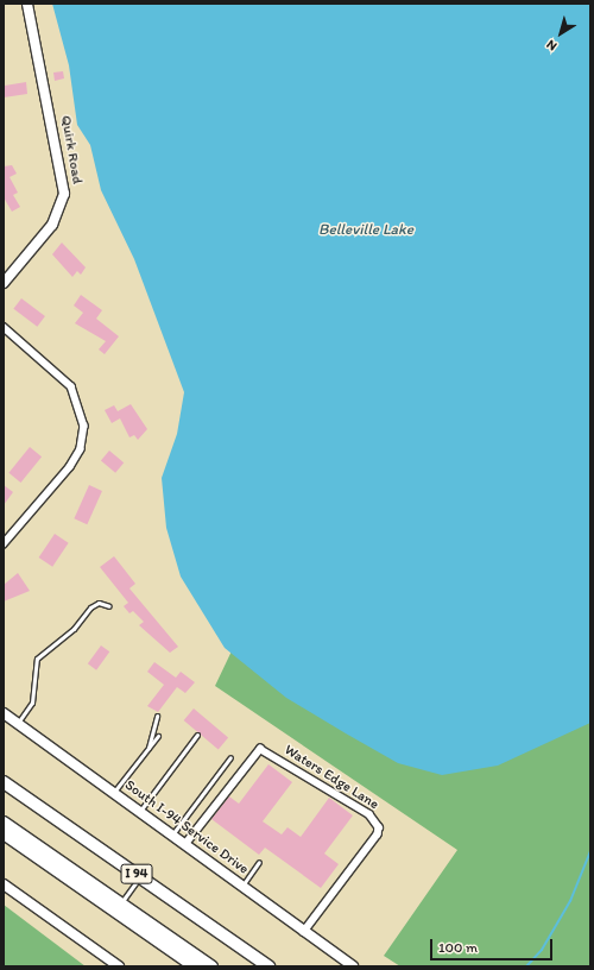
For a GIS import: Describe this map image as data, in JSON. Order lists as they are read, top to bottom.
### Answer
{
  "streets": {
    "highway": ["I 94"],
    "street": ["Quirk Road", "Waters Edge Lane", "South I-94 Service Drive"]
  },
  "crossings": [
    ["Waters Edge Lane", "South I-94 Service Drive"]
  ],
  "water": ["Belleville Lake"],
  "scale_bar": "100 m",
  "north": "bottom left"
}
